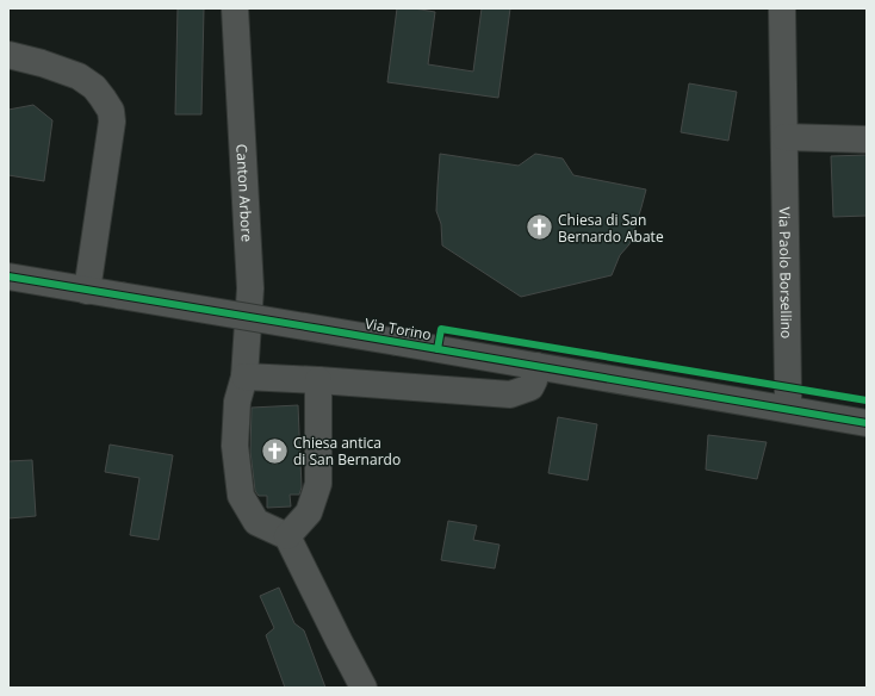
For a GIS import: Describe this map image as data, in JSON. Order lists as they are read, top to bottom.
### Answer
{
  "streets": {
    "street": ["Canton Arbore", "Via Paolo Borsellino", "Via Torino"]
  },
  "crossings": [
    ["Via Paolo Borsellino", "Via Torino"]
  ],
  "places": {
    "church": ["Chiesa di San Bernardo Abate", "Chiesa antica di San Bernardo"]
  }
}
